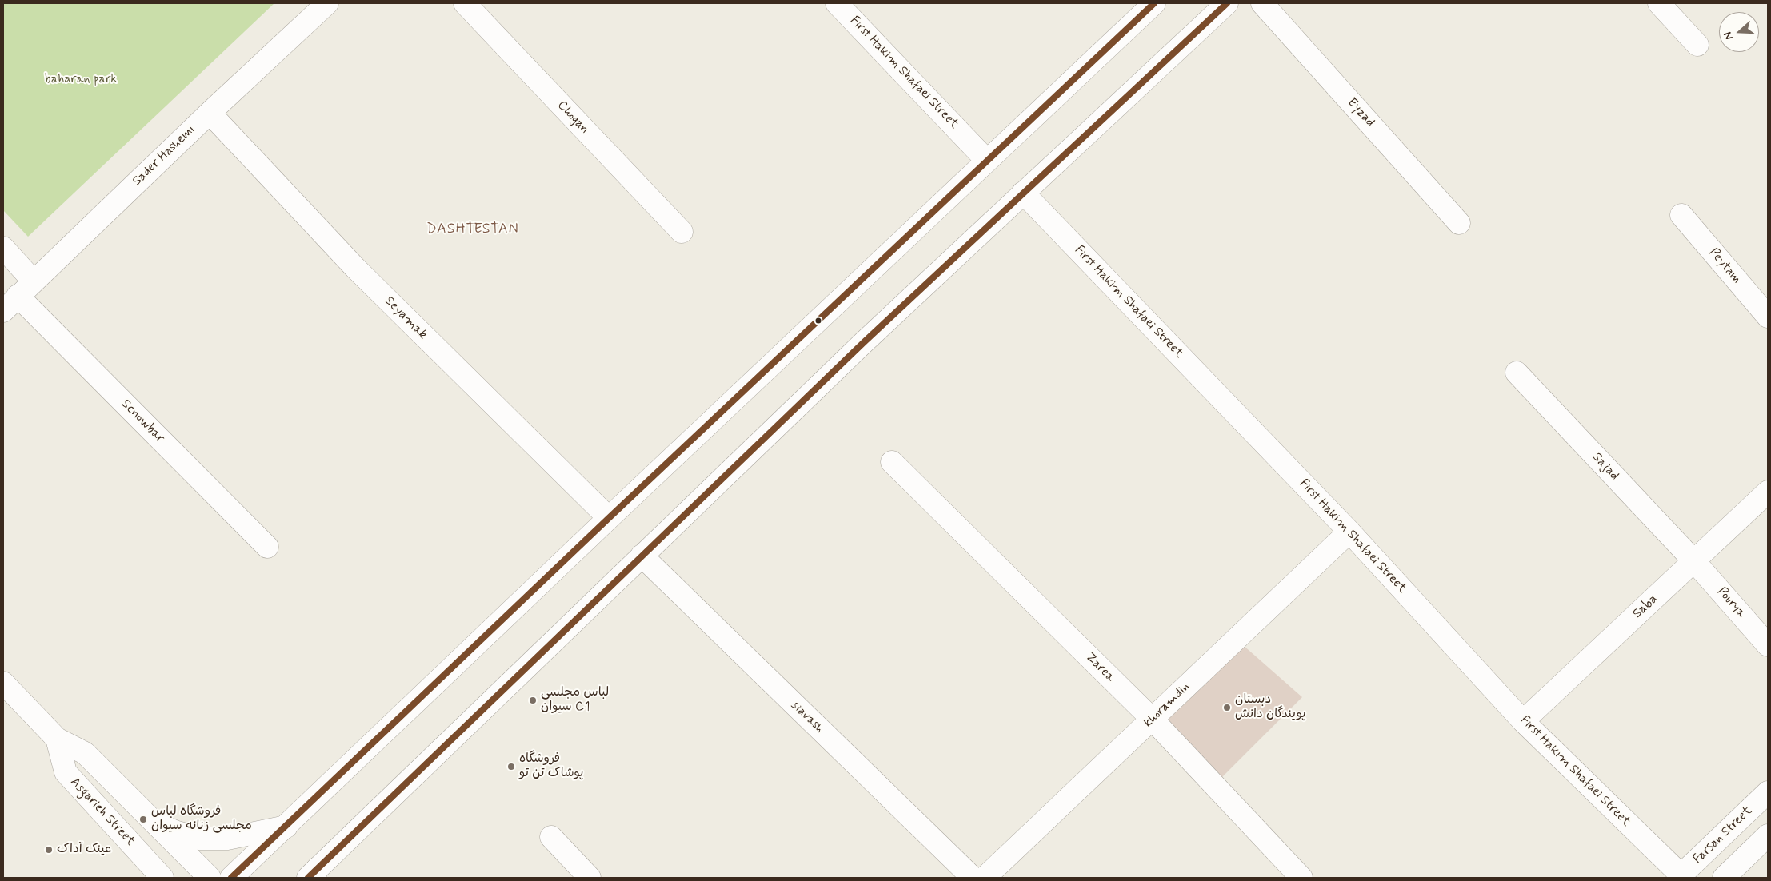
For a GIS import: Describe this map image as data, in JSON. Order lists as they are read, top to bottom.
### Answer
{
  "streets": {
    "street": [
      "First Hakim Shafaei Street",
      "Eyzad",
      "Chogan",
      "Sader Hashemi",
      "Peytam",
      "Seyamak",
      "Senowbar",
      "Sajad",
      "Pourya",
      "Saba",
      "Zarea",
      "khoramdin",
      "siavash",
      "Asgarieh Street",
      "Farsan Street"
    ]
  },
  "crossings": [
    ["First Hakim Shafaei Street", "Saba"],
    ["First Hakim Shafaei Street", "khoramdin"],
    ["First Hakim Shafaei Street", "Farsan Street"],
    ["Sader Hashemi", "Seyamak"],
    ["Sader Hashemi", "Senowbar"],
    ["Sajad", "Pourya"],
    ["Sajad", "Saba"],
    ["Pourya", "Saba"],
    ["Zarea", "khoramdin"]
  ],
  "districts": ["DASHTESTAN"],
  "parks": ["baharan park"],
  "places": [
    "لباس مجلسی سیوان C1",
    "دبستان پویندگان دانش",
    "فروشگاه پوشاک تن تو",
    "فروشگاه لباس مجلسی زنانه سیوان",
    "عینک آداک"
  ],
  "north": "left"
}
